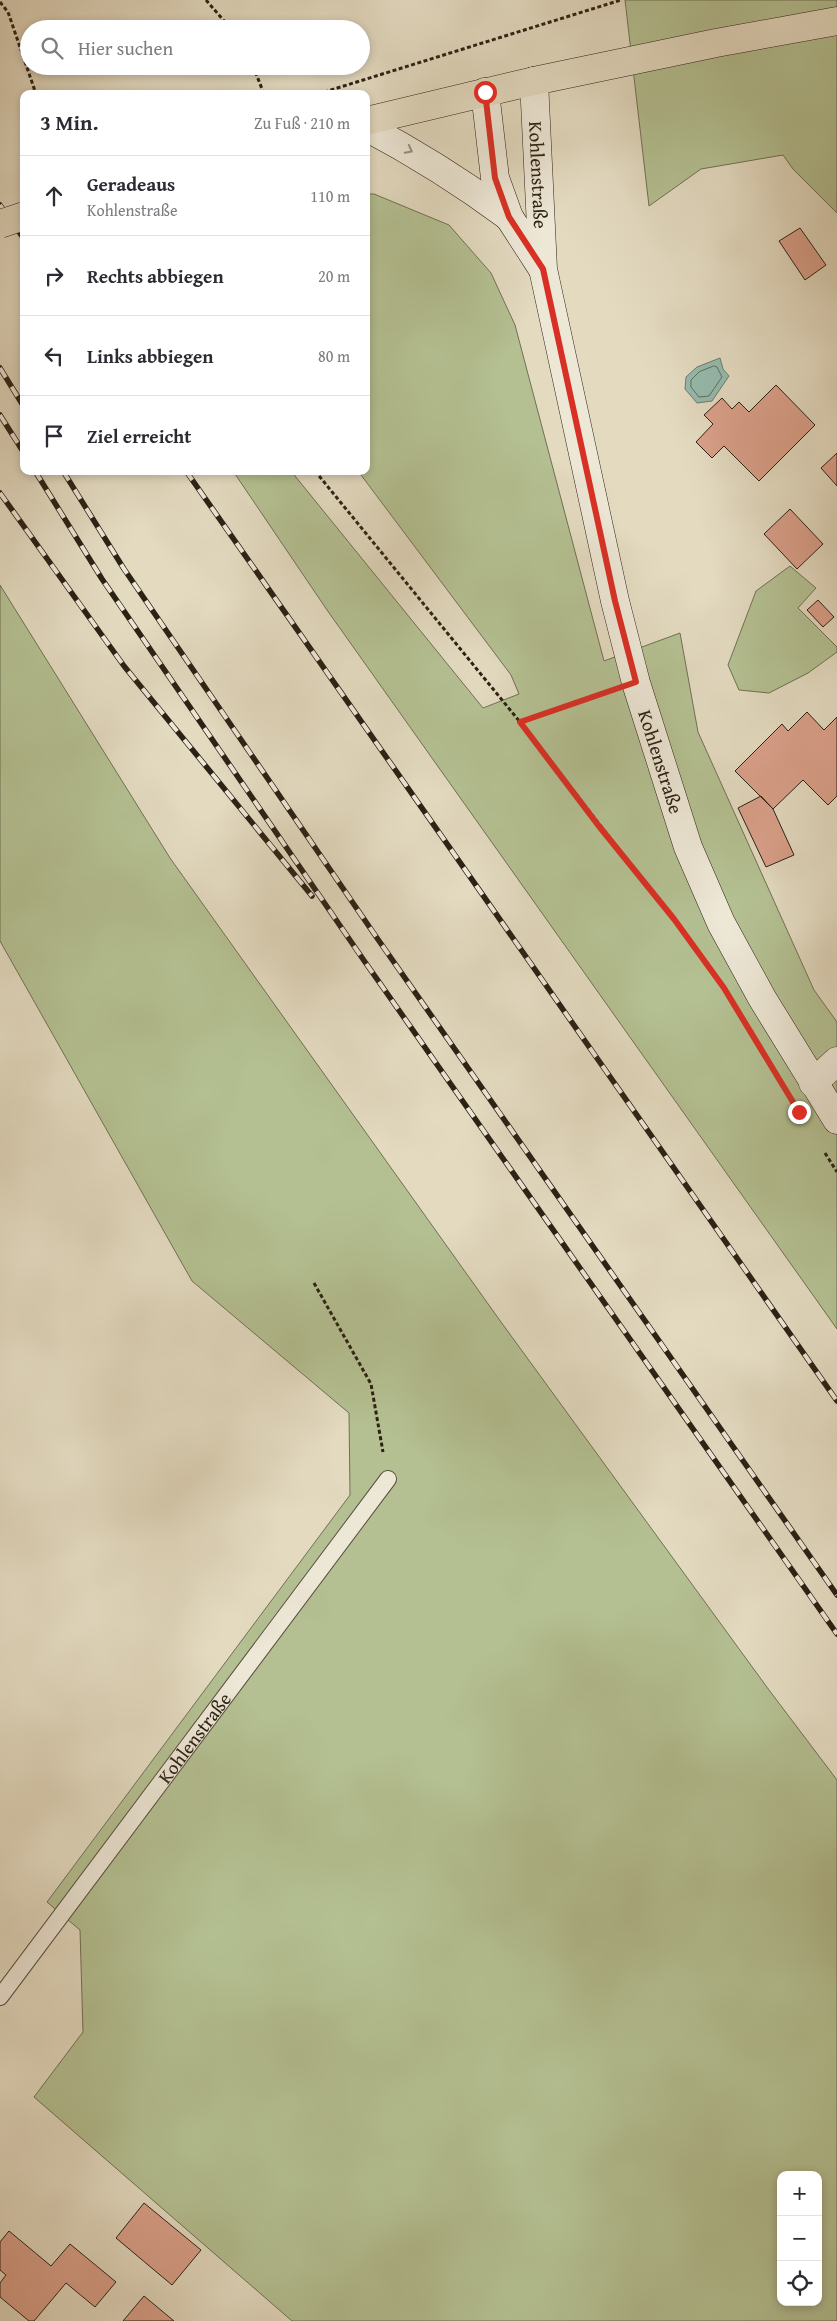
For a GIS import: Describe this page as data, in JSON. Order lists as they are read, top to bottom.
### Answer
{
  "streets": {
    "street": ["Kohlenstraße"]
  },
  "page": {
    "search": "Hier suchen",
    "heading": ["3 Min.", "Zu Fuß · 210 m"],
    "list": [
      ["Geradeaus", "Kohlenstraße", "110 m"],
      ["Rechts abbiegen", "20 m"],
      ["Links abbiegen", "80 m"],
      "Ziel erreicht"
    ],
    "map_buttons": ["+", "−"]
  }
}
